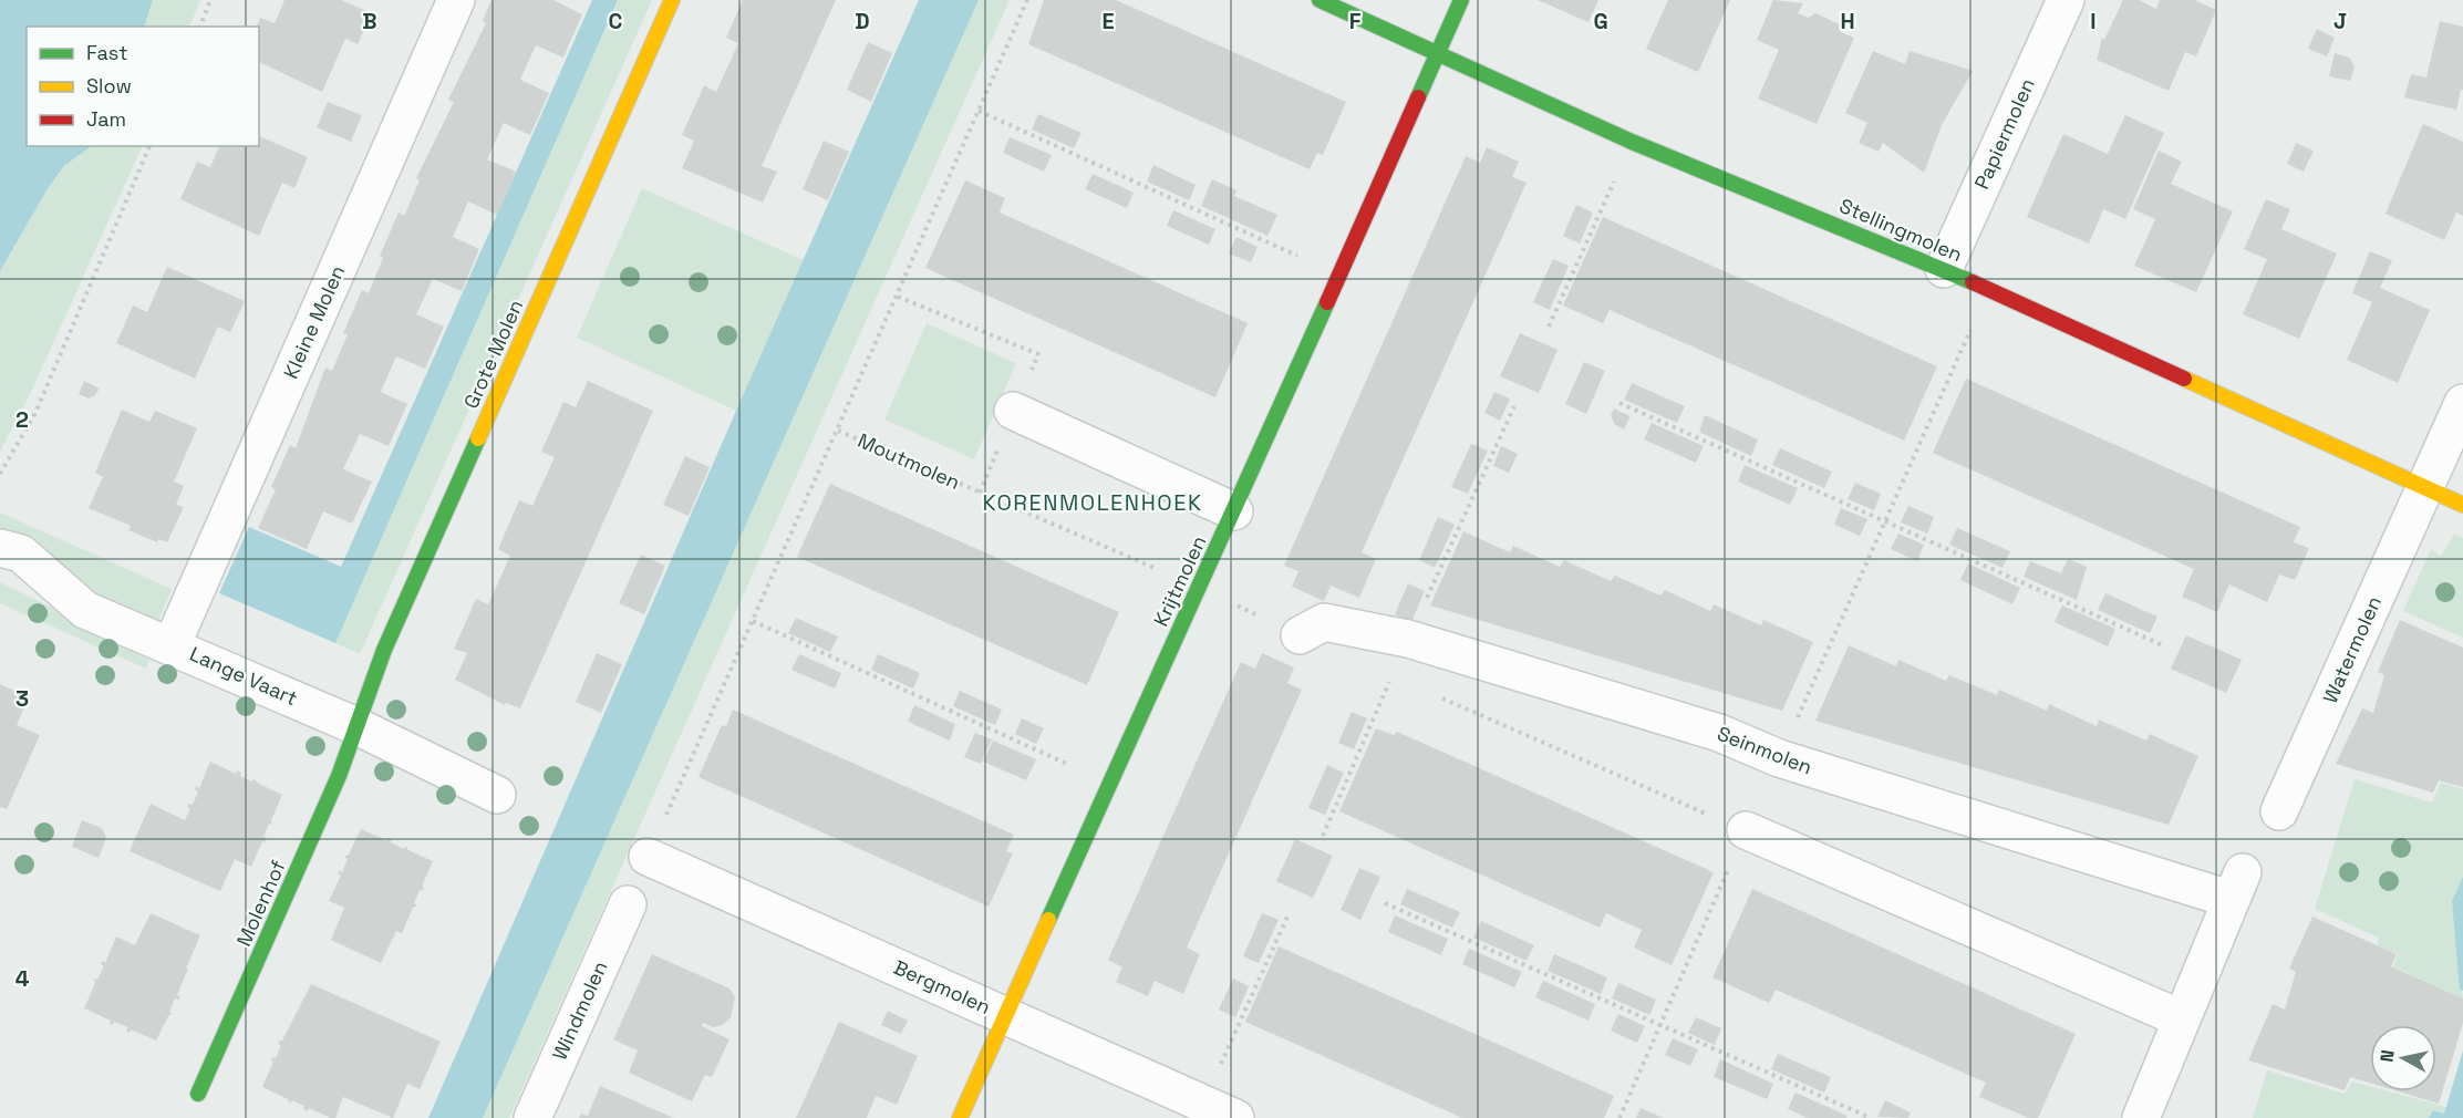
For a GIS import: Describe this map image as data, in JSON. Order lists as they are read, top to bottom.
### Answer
{
  "streets": {
    "street": [
      "Papiermolen",
      "Stellingmolen",
      "Kleine Molen",
      "Grote Molen",
      "Krijtmolen",
      "Watermolen",
      "Lange Vaart",
      "Seinmolen",
      "Molenhof",
      "Bergmolen",
      "Windmolen"
    ],
    "path": ["Moutmolen"]
  },
  "crossings": [
    ["Papiermolen", "Stellingmolen"],
    ["Stellingmolen", "Krijtmolen"],
    ["Stellingmolen", "Watermolen"],
    ["Kleine Molen", "Lange Vaart"],
    ["Grote Molen", "Lange Vaart"],
    ["Grote Molen", "Molenhof"],
    ["Moutmolen", "Krijtmolen"],
    ["Krijtmolen", "Bergmolen"],
    ["Lange Vaart", "Molenhof"]
  ],
  "districts": ["KORENMOLENHOEK"],
  "legend": ["Fast", "Slow", "Jam"],
  "north": "left",
  "grid": {
    "columns": [
      "B",
      "C",
      "D",
      "E",
      "F",
      "G",
      "H",
      "I",
      "J"
    ],
    "rows": ["2", "3", "4"]
  }
}
